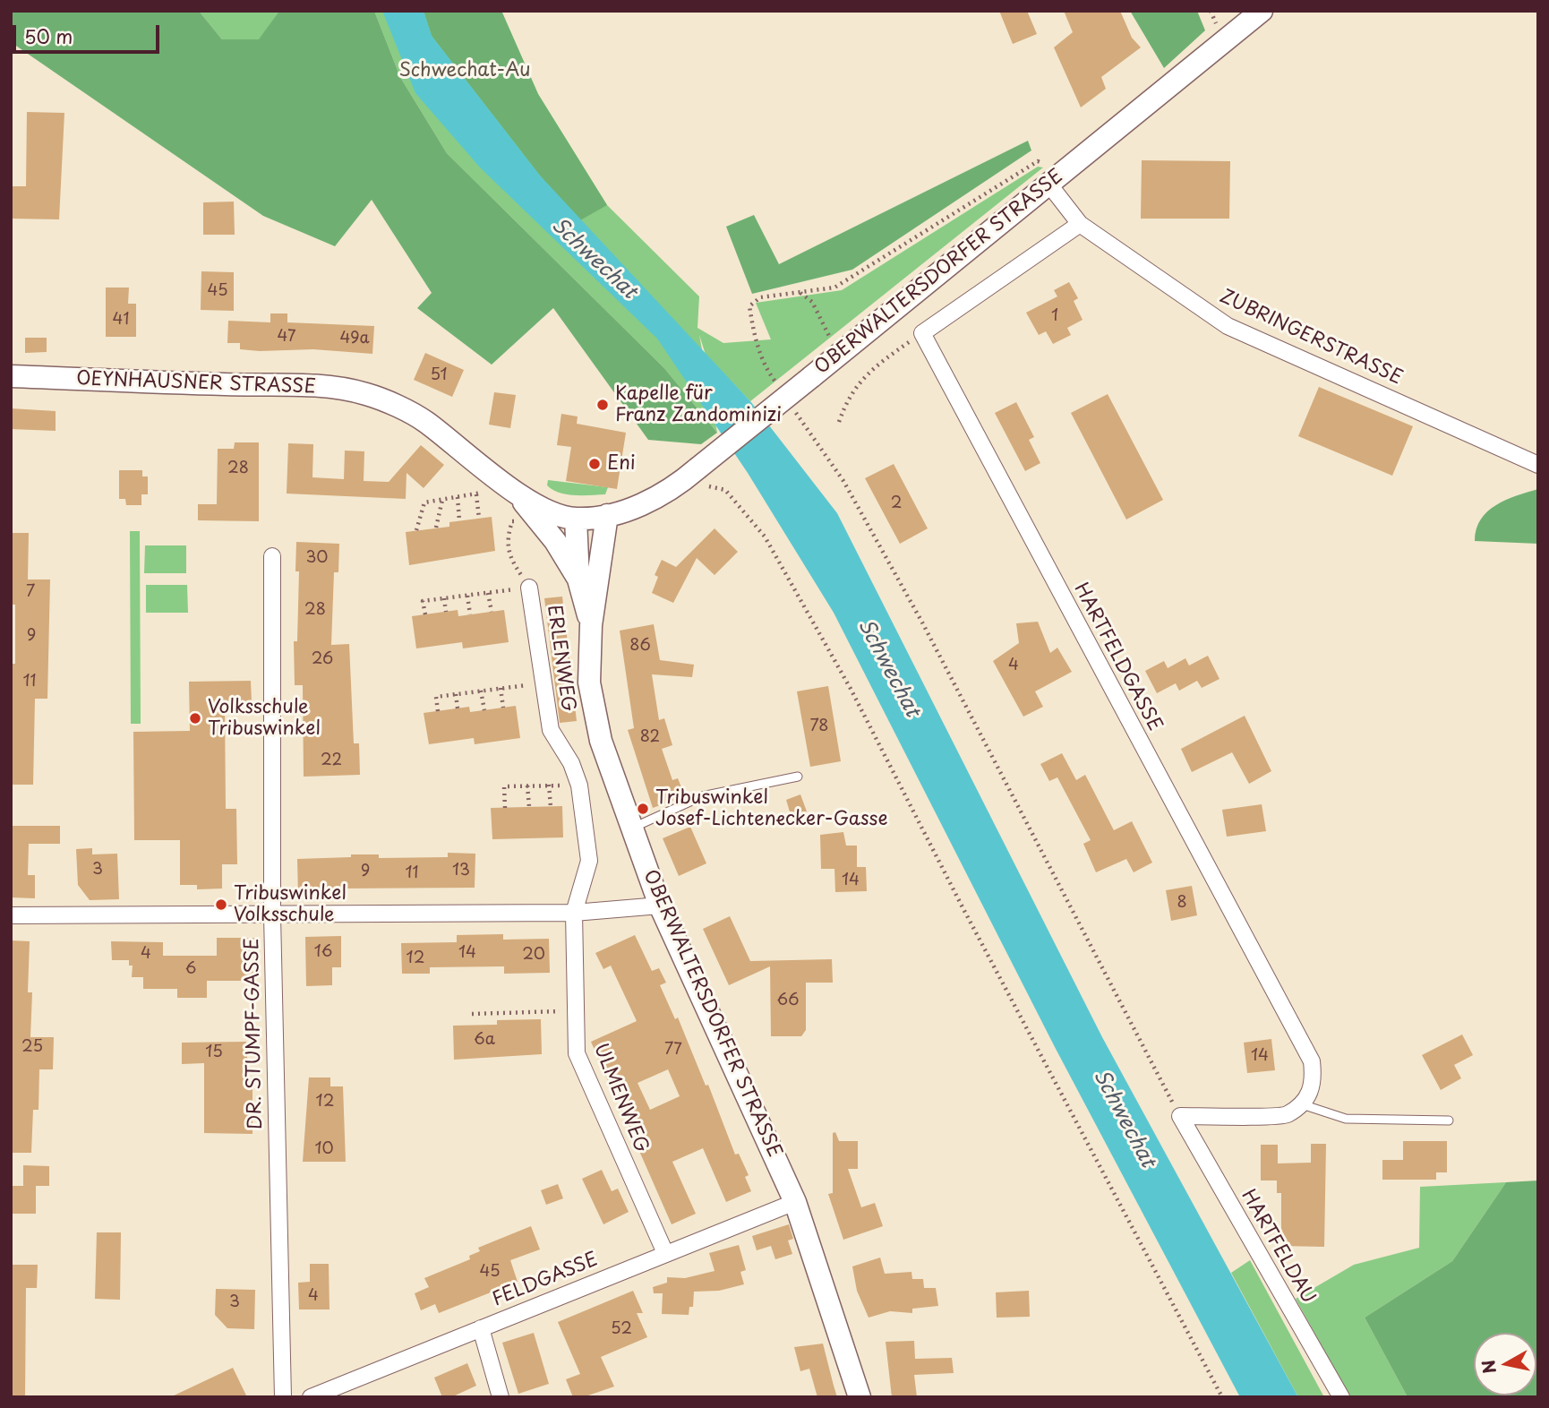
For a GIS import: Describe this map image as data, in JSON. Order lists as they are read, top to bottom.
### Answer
{
  "streets": {
    "street": [
      "OBERWALTERSDORFER STRASSE",
      "ZUBRINGERSTRASSE",
      "OEYNHAUSNER STRASSE",
      "HARTFELDGASSE",
      "ERLENWEG",
      "DR. STUMPF-GASSE",
      "ULMENWEG",
      "HARTFELDAU",
      "FELDGASSE"
    ]
  },
  "crossings": [
    ["OBERWALTERSDORFER STRASSE", "OEYNHAUSNER STRASSE"],
    ["OBERWALTERSDORFER STRASSE", "FELDGASSE"],
    ["ERLENWEG", "ULMENWEG"],
    ["ULMENWEG", "FELDGASSE"]
  ],
  "water": ["Schwechat"],
  "parks": ["Schwechat-Au"],
  "places": [
    "Kapelle für Franz Zandominizi",
    "Eni",
    "Volksschule Tribuswinkel",
    "Tribuswinkel Josef-Lichtenecker-Gasse",
    "Tribuswinkel Volksschule"
  ],
  "house_numbers": [
    "45",
    "1",
    "41",
    "47",
    "49a",
    "51",
    "28",
    "2",
    "30",
    "7",
    "28",
    "9",
    "86",
    "26",
    "4",
    "11",
    "78",
    "82",
    "22",
    "3",
    "13",
    "9",
    "11",
    "14",
    "8",
    "16",
    "14",
    "4",
    "20",
    "12",
    "6",
    "66",
    "6a",
    "25",
    "77",
    "15",
    "14",
    "12",
    "10",
    "45",
    "4",
    "3",
    "52"
  ],
  "scale_bar": "50 m",
  "north": "left"
}
